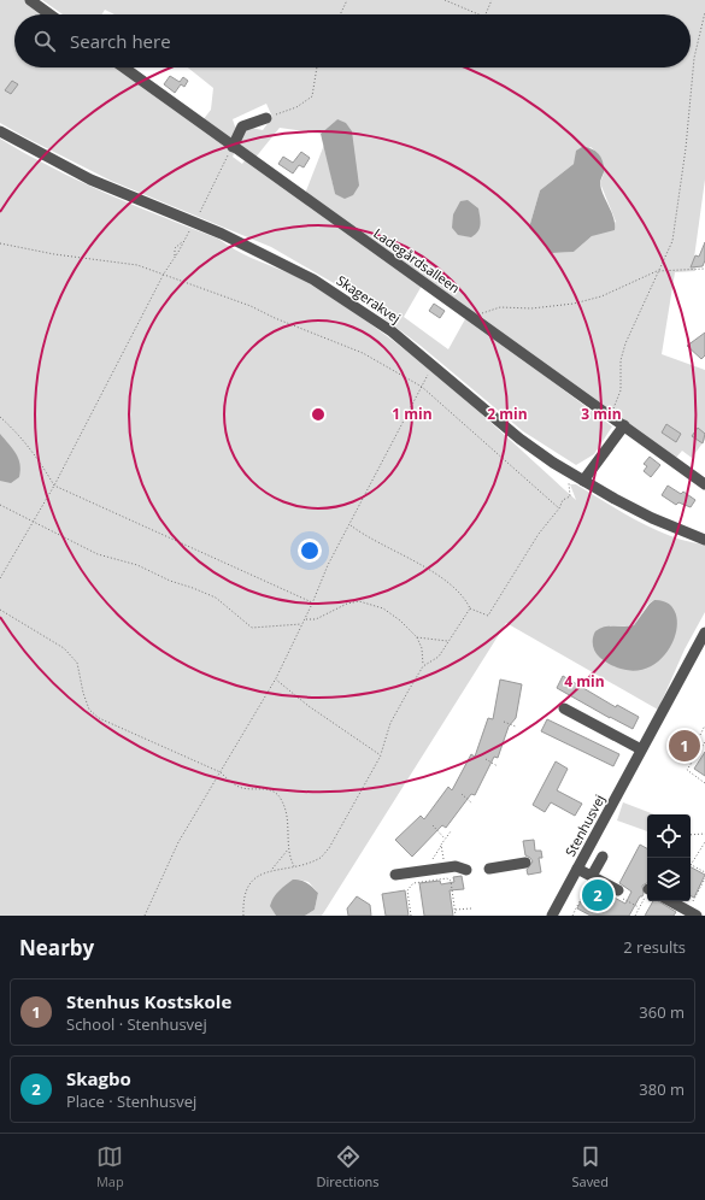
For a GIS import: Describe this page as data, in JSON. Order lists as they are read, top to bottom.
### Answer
{
  "streets": {
    "street": ["Ladegårdsalleen", "Skagerakvej", "Stenhusvej"]
  },
  "page": {
    "search": "Search here",
    "pins": ["1", "2"],
    "heading": ["Nearby", "2 results"],
    "list": [
      {
        "mark": "1",
        "name": "Stenhus Kostskole",
        "note": "School · Stenhusvej",
        "value": "360 m"
      },
      {
        "mark": "2",
        "name": "Skagbo",
        "note": "Place · Stenhusvej",
        "value": "380 m"
      }
    ],
    "nav": ["Map", "Directions", "Saved"]
  },
  "rings": [
    "1 min",
    "2 min",
    "3 min",
    "4 min"
  ]
}
